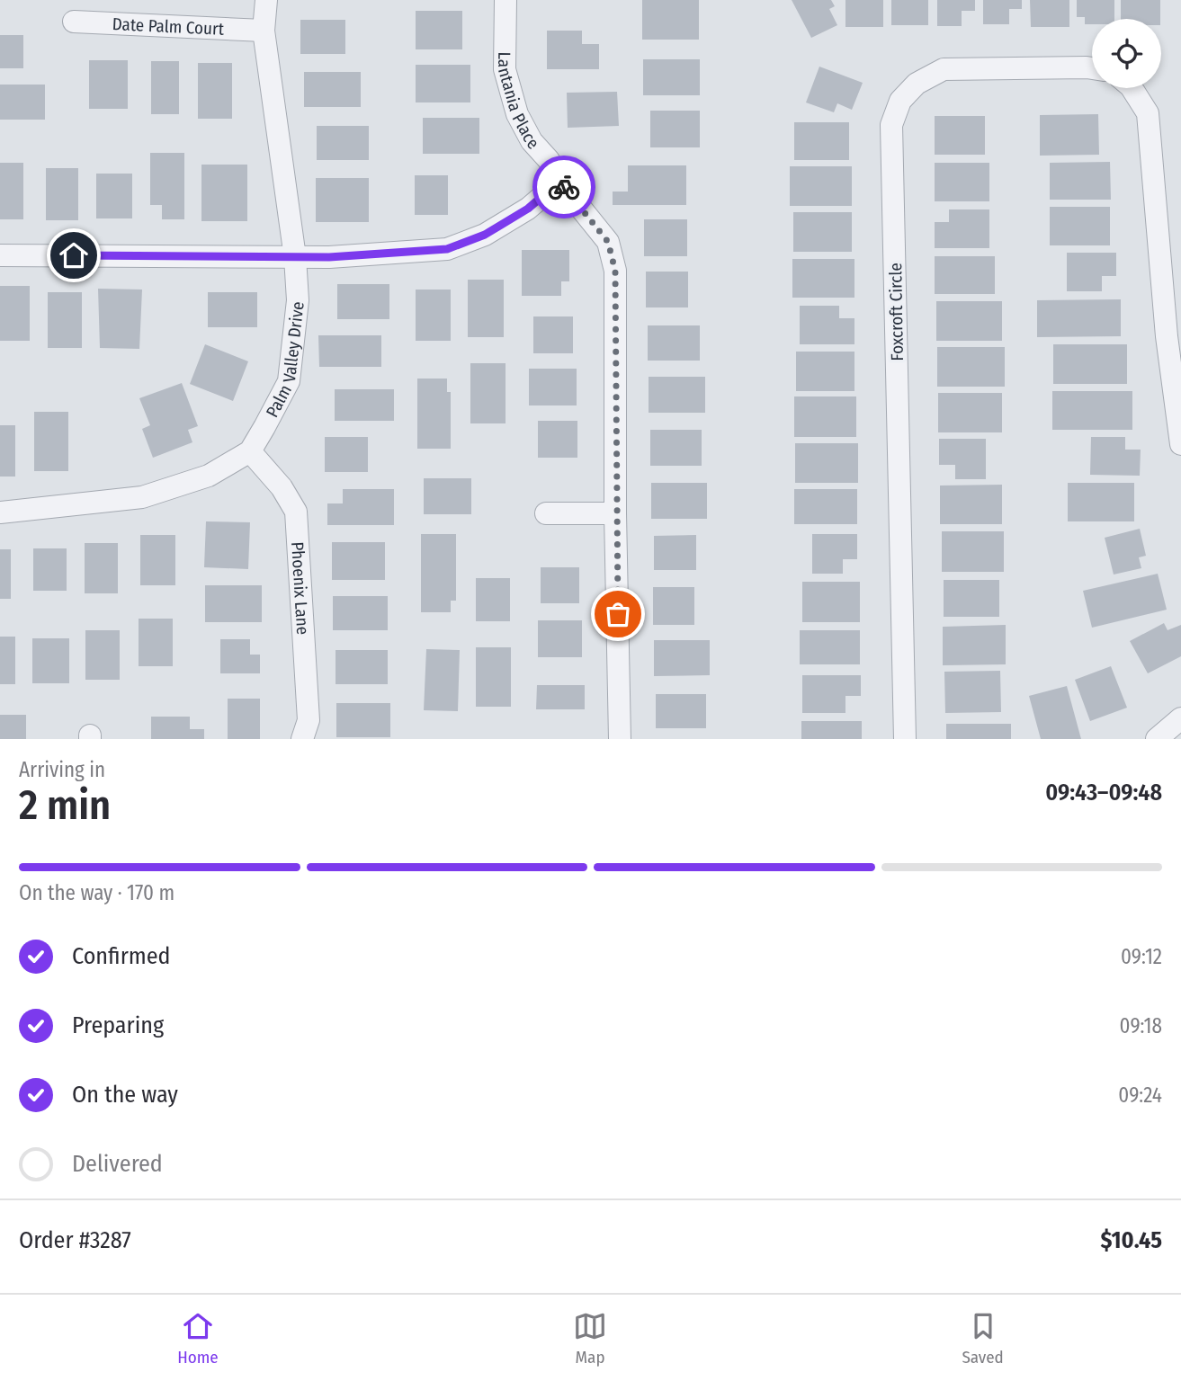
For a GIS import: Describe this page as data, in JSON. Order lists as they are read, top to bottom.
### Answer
{
  "streets": {
    "street": [
      "Date Palm Court",
      "Lantania Place",
      "Foxcroft Circle",
      "Palm Valley Drive",
      "Phoenix Lane"
    ]
  },
  "crossings": [
    ["Date Palm Court", "Palm Valley Drive"],
    ["Palm Valley Drive", "Phoenix Lane"]
  ],
  "page": {
    "heading": ["2 min", "Arriving in", "09:43–09:48"],
    "panel": ["Order #3287", "$10.45"],
    "bar": "On the way · 170 m",
    "list": [
      ["Confirmed", "09:12"],
      ["Preparing", "09:18"],
      ["On the way", "09:24"],
      "Delivered"
    ],
    "tabs": ["Home", "Map", "Saved"]
  }
}
